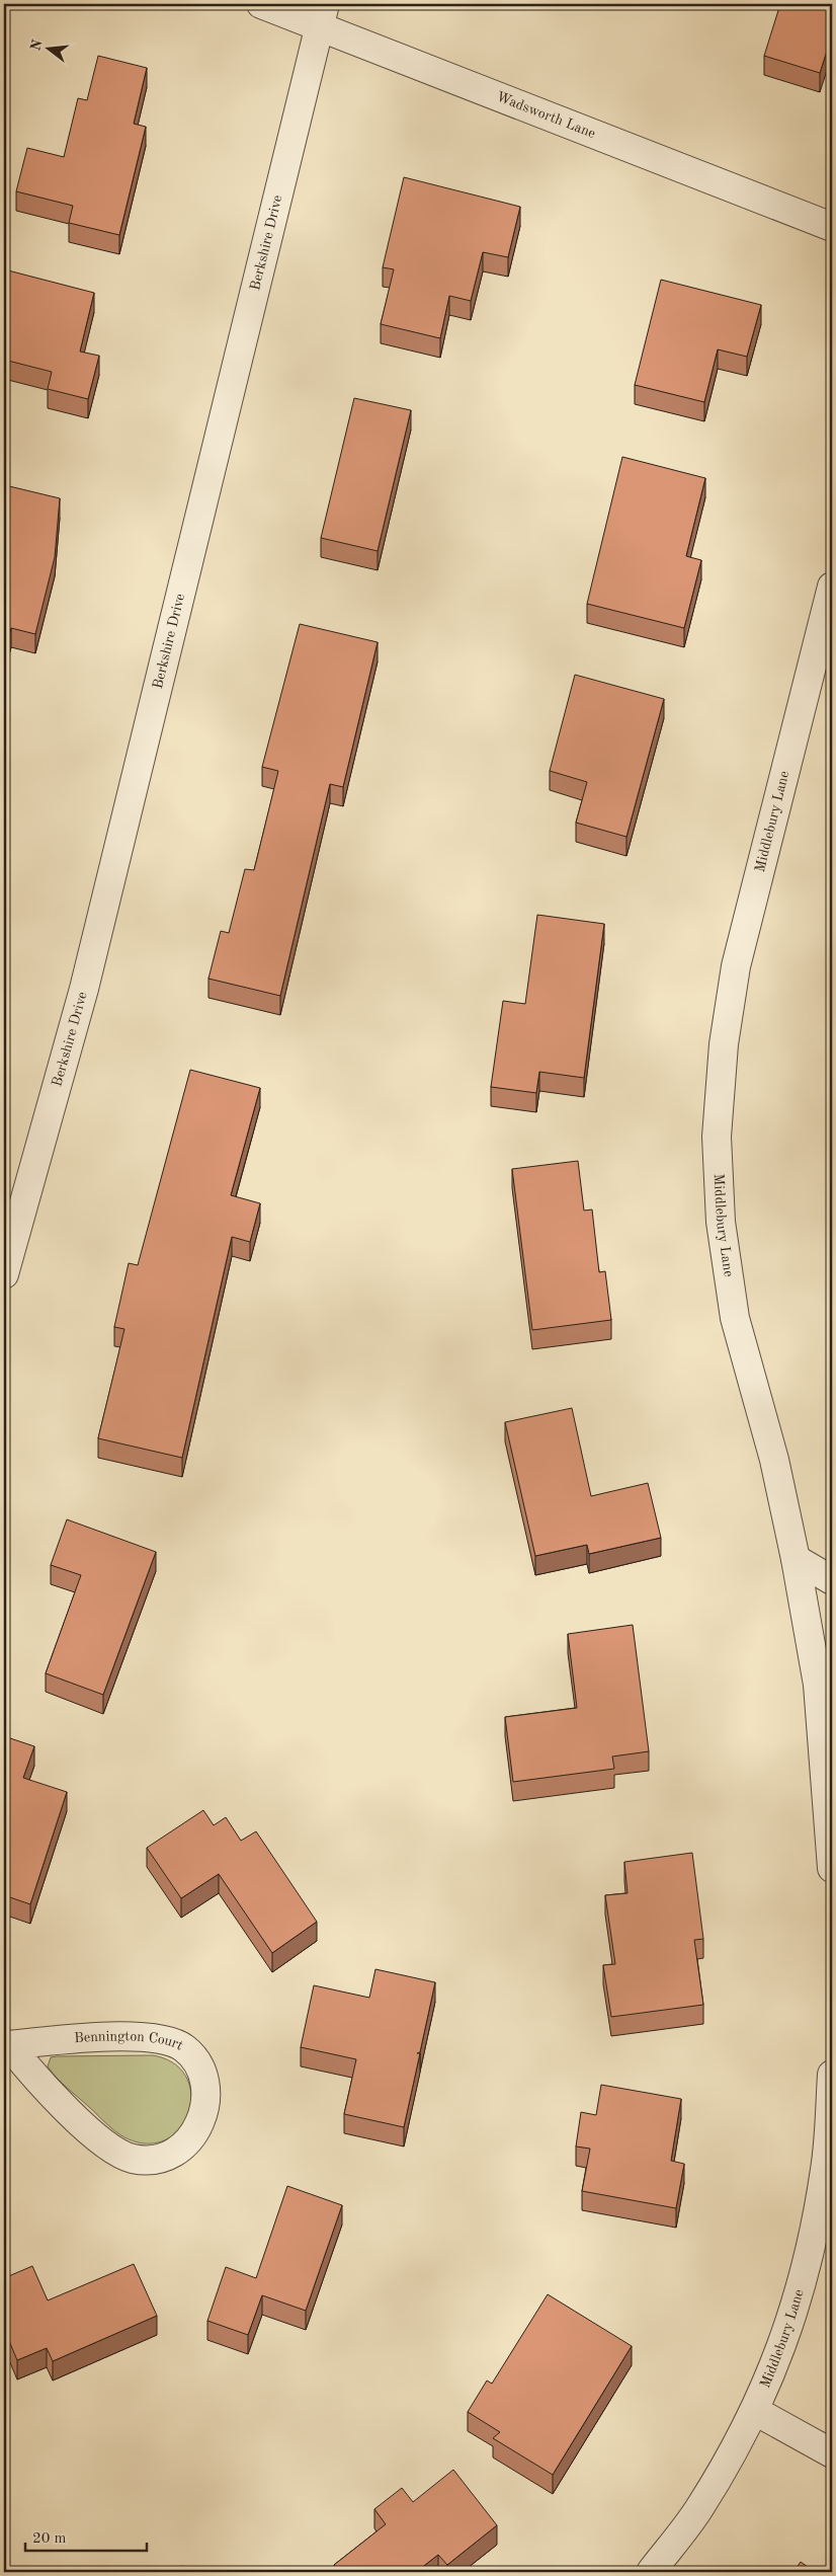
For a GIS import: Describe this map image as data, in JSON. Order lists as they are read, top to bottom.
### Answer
{
  "streets": {
    "street": [
      "Wadsworth Lane",
      "Berkshire Drive",
      "Middlebury Lane",
      "Bennington Court"
    ]
  },
  "crossings": [
    ["Wadsworth Lane", "Berkshire Drive"]
  ],
  "scale_bar": "20 m",
  "north": "left"
}
